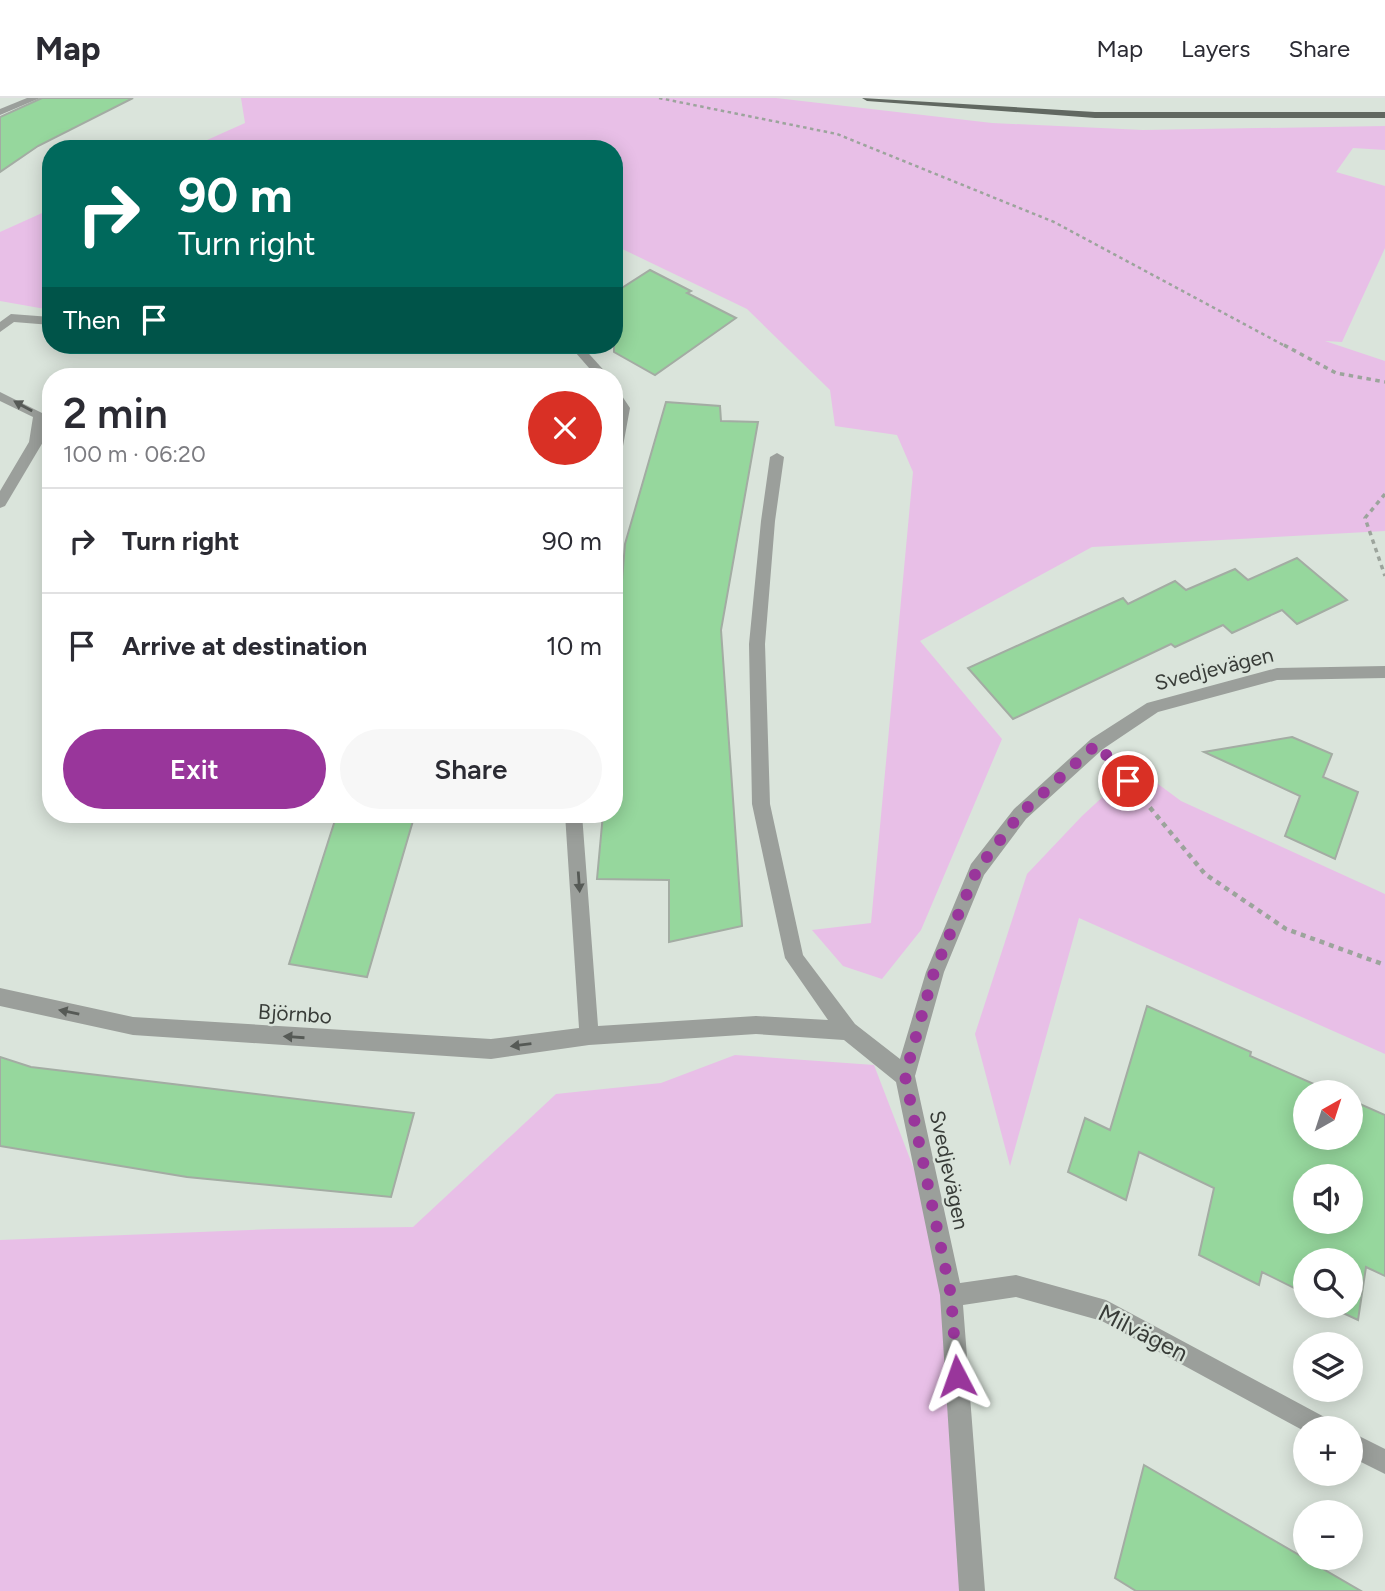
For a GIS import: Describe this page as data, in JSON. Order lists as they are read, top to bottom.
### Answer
{
  "streets": {
    "street": ["Svedjevägen", "Björnbo", "Milvägen"]
  },
  "crossings": [
    ["Svedjevägen", "Milvägen"]
  ],
  "one_way": ["Björnbo"],
  "north": "top right",
  "page": {
    "header": "Map",
    "nav": ["Map", "Layers", "Share"],
    "turn": ["90 m", "Turn right"],
    "then": "Then",
    "heading": ["2 min", "100 m · 06:20"],
    "list": [
      {
        "name": "Turn right",
        "value": "90 m"
      },
      {
        "name": "Arrive at destination",
        "value": "10 m"
      }
    ],
    "buttons": ["Exit", "Share"],
    "map_buttons": ["+", "−"]
  }
}
